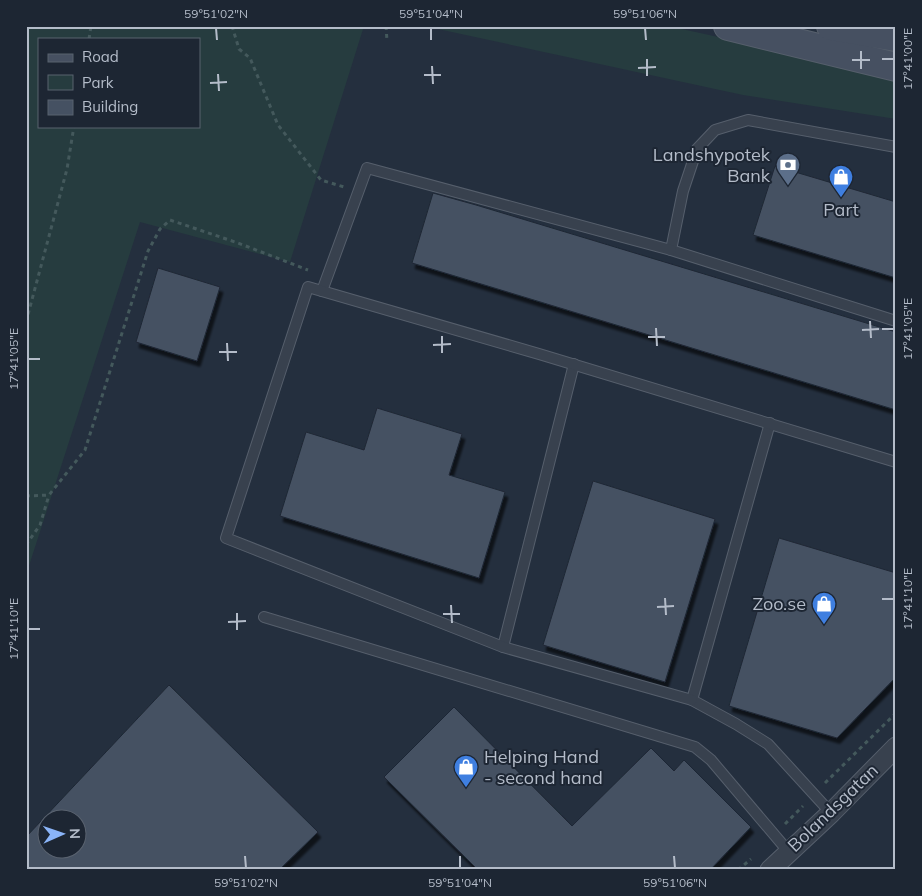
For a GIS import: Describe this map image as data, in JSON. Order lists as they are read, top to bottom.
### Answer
{
  "streets": {
    "street": ["Bolandsgatan"]
  },
  "places": {
    "bank": ["Landshypotek Bank"],
    "shop": ["Part", "Zoo.se", "Helping Hand - second hand"]
  },
  "legend": ["Road", "Park", "Building"],
  "north": "right",
  "coordinates": [
    "59°51'02\"N",
    "59°51'04\"N",
    "59°51'06\"N",
    "17°41'00\"E",
    "17°41'05\"E",
    "17°41'10\"E"
  ]
}
